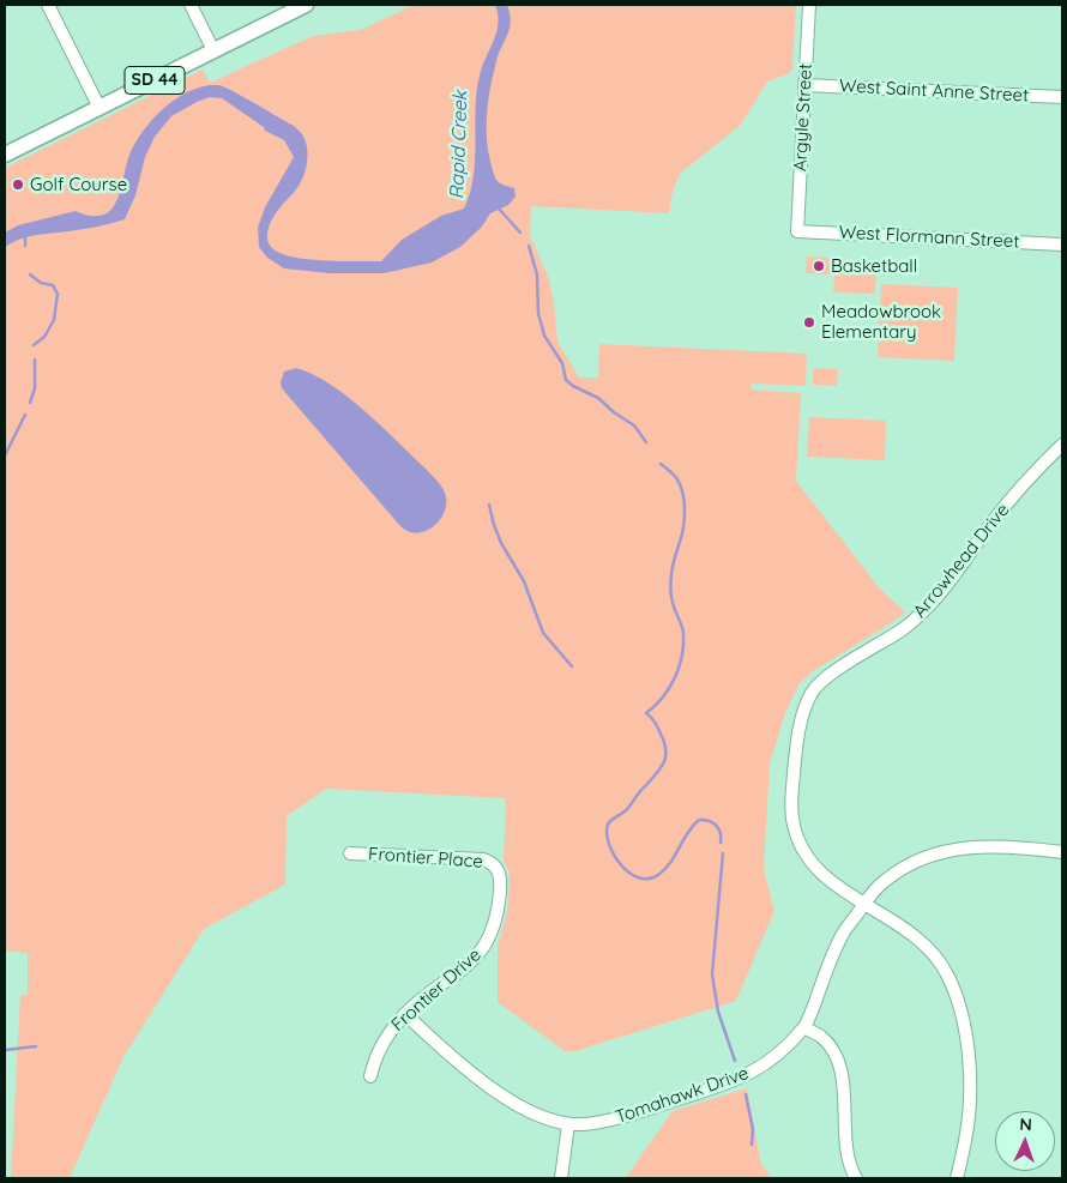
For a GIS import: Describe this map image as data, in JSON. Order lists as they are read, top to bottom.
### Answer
{
  "streets": {
    "main road": ["SD 44"],
    "street": [
      "West Saint Anne Street",
      "Argyle Street",
      "West Flormann Street",
      "Arrowhead Drive",
      "Frontier Place",
      "Frontier Drive",
      "Tomahawk Drive"
    ]
  },
  "crossings": [
    ["West Saint Anne Street", "Argyle Street"],
    ["Argyle Street", "West Flormann Street"],
    ["Arrowhead Drive", "Tomahawk Drive"],
    ["Frontier Place", "Frontier Drive"],
    ["Frontier Drive", "Tomahawk Drive"]
  ],
  "water": ["Rapid Creek"],
  "places": ["Golf Course", "Basketball", "Meadowbrook Elementary"],
  "north": "top"
}
